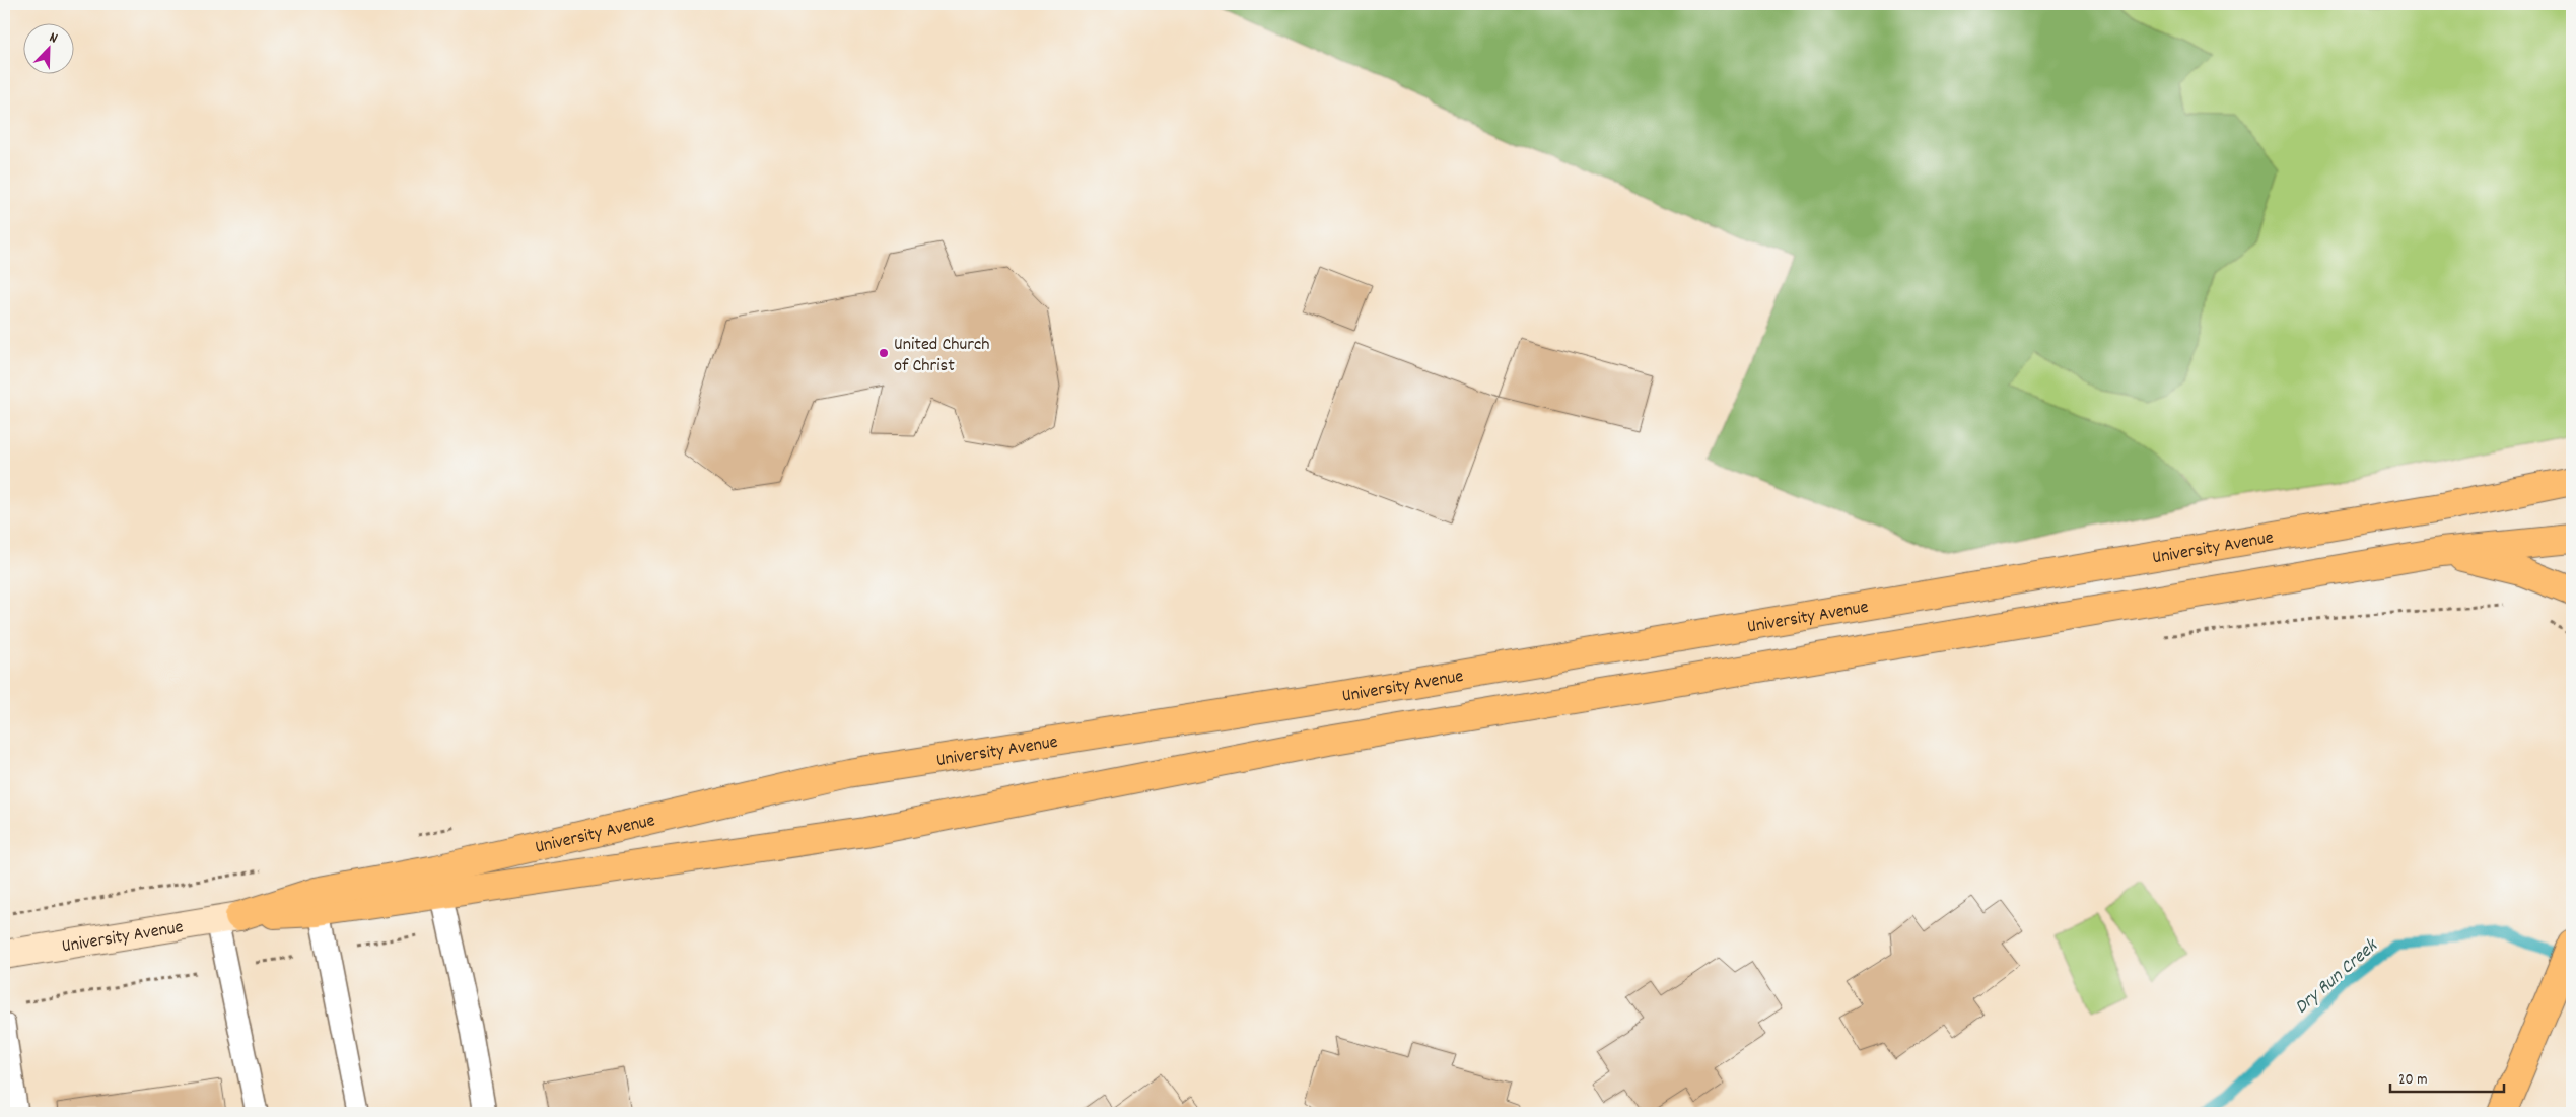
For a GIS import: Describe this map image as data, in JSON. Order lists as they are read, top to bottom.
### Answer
{
  "streets": {
    "main road": ["University Avenue"]
  },
  "water": ["Dry Run Creek"],
  "places": ["United Church of Christ"],
  "scale_bar": "20 m",
  "north": "top right"
}
